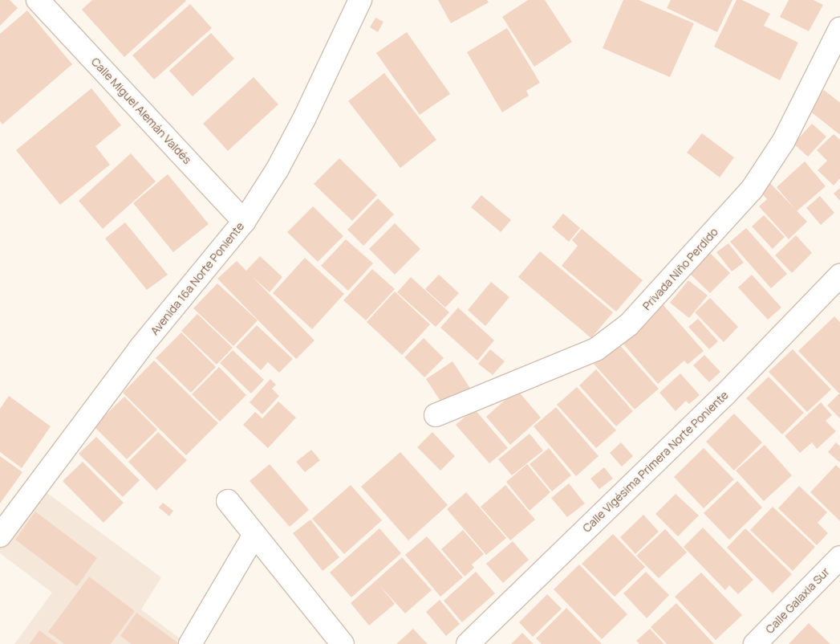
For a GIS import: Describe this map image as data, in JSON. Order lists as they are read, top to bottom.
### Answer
{
  "streets": {
    "street": [
      "Calle Miguel Alemán Valdés",
      "Privada Niño Perdido",
      "Avenida 16a Norte Poniente",
      "Calle Vigésima Primera Norte Poniente",
      "Calle Galaxia Sur"
    ]
  },
  "crossings": [
    ["Calle Miguel Alemán Valdés", "Avenida 16a Norte Poniente"]
  ]
}
